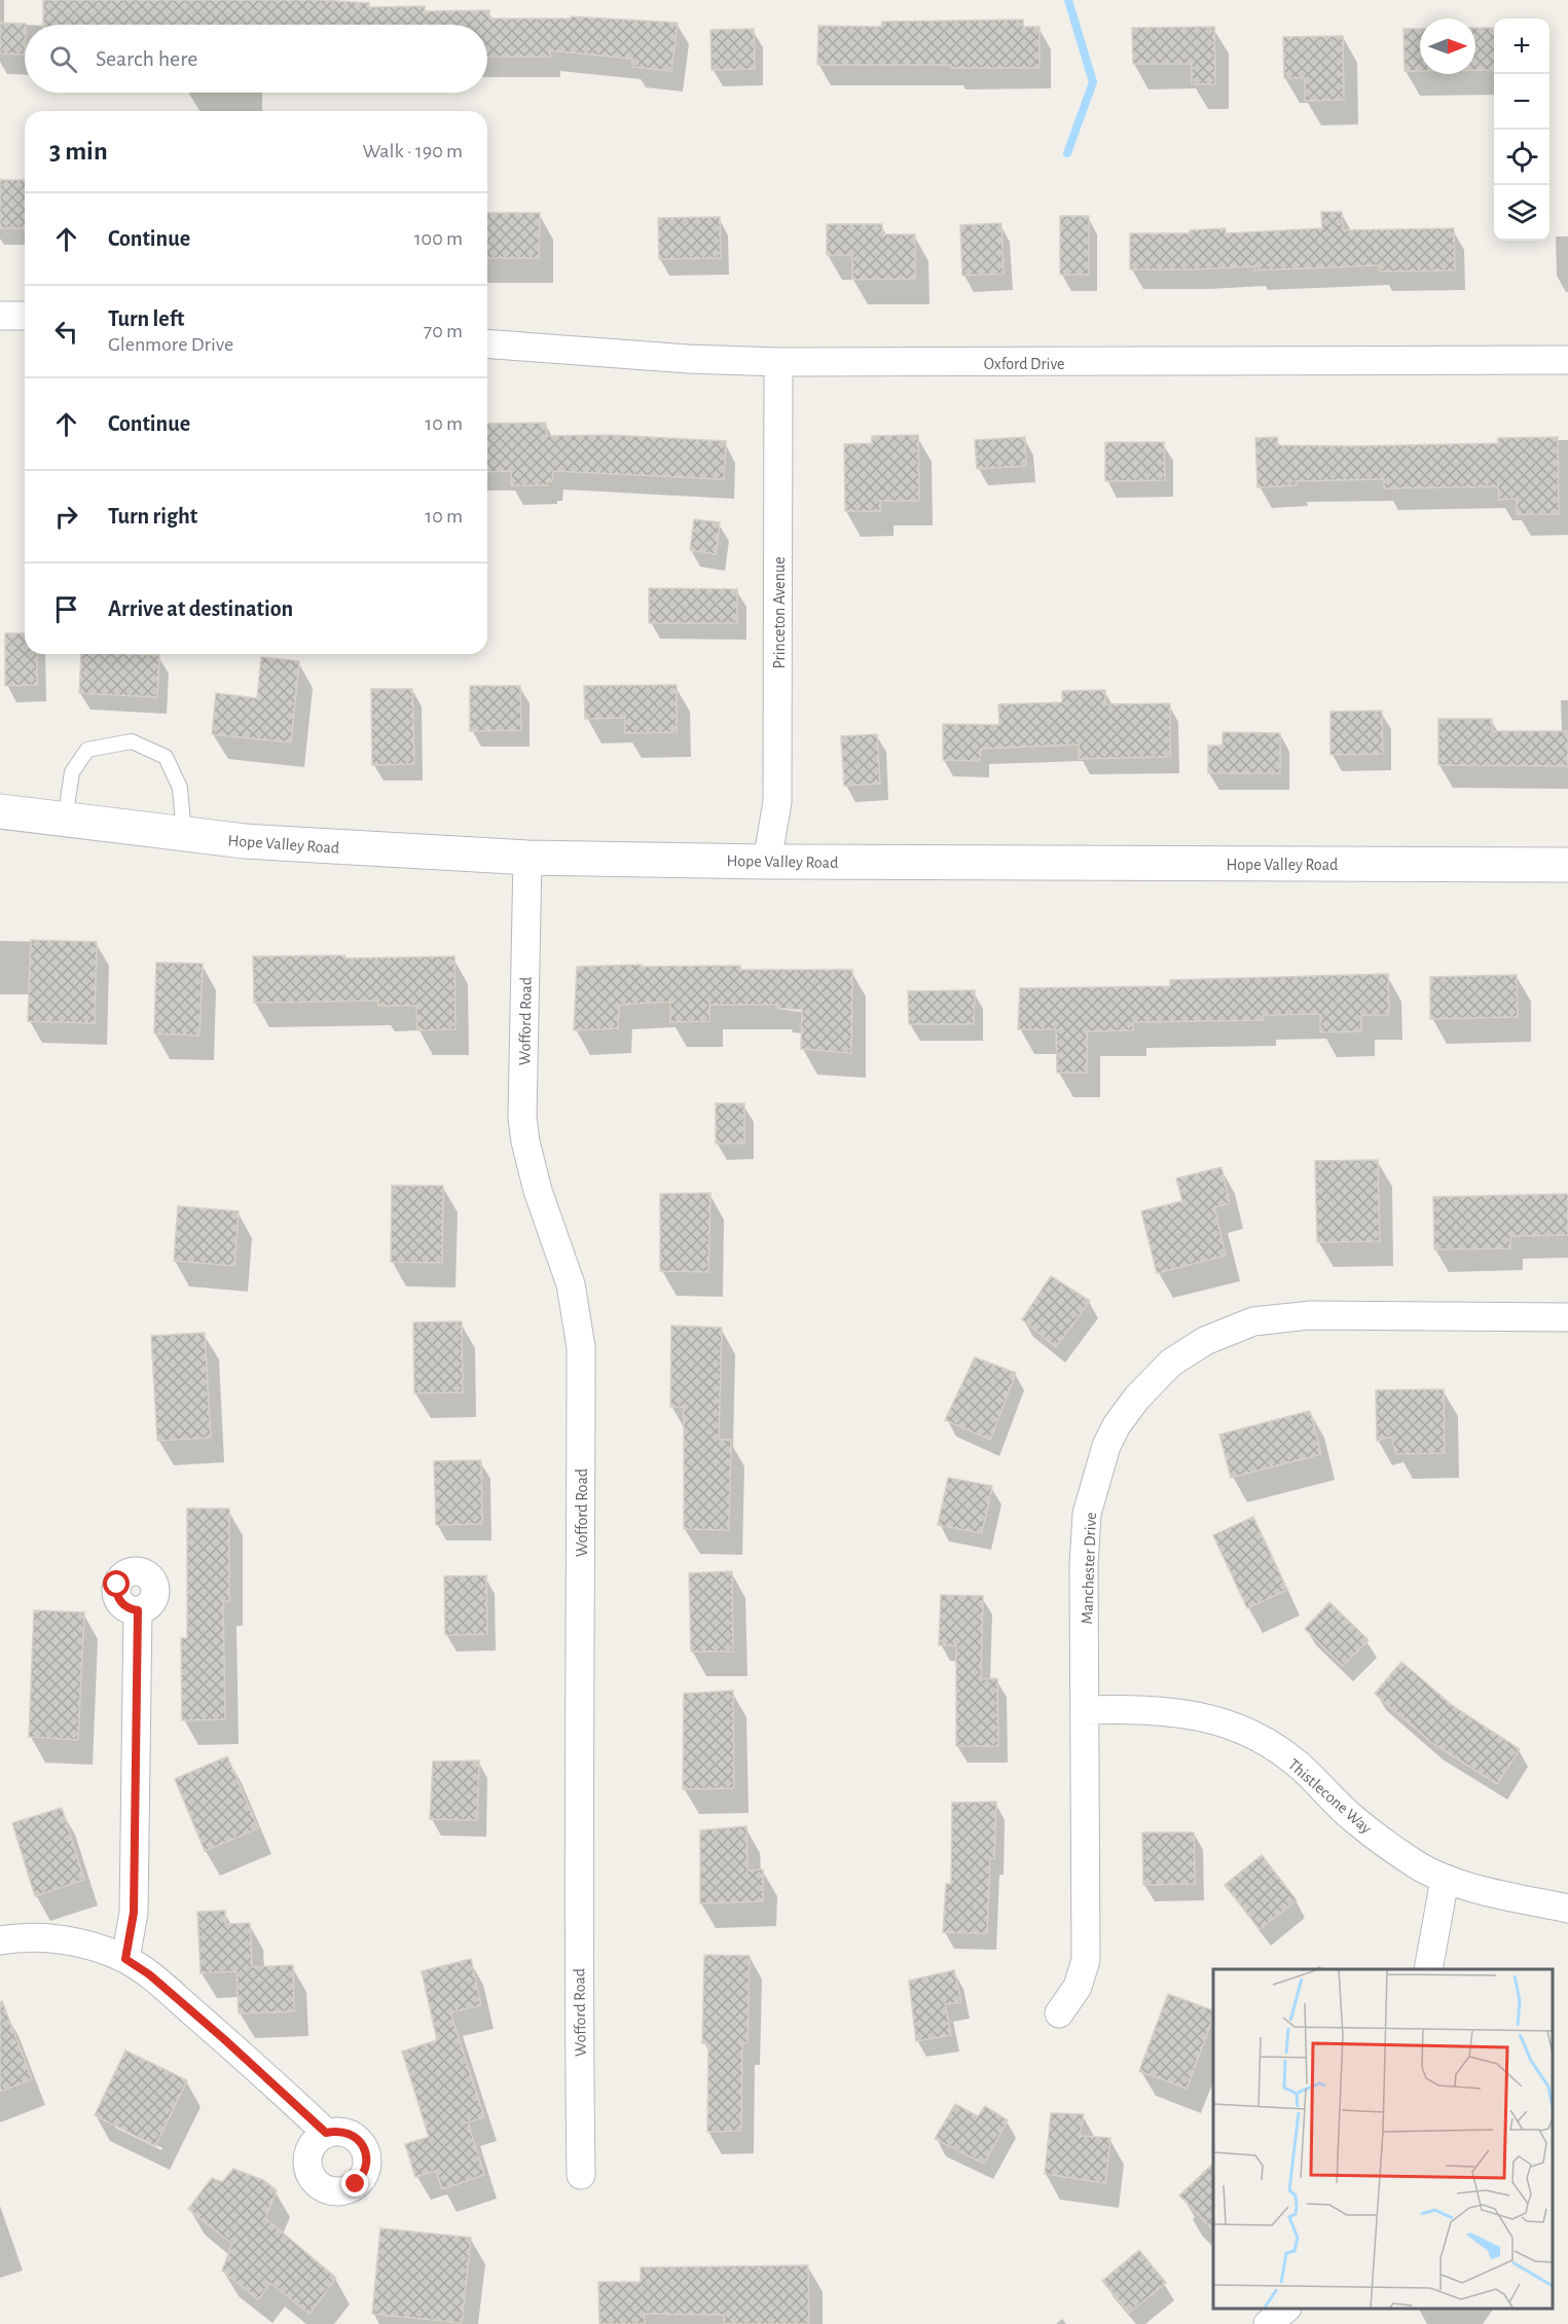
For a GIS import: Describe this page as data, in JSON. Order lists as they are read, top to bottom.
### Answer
{
  "streets": {
    "main road": ["Hope Valley Road"],
    "street": [
      "Oxford Drive",
      "Princeton Avenue",
      "Wofford Road",
      "Manchester Drive",
      "Thistlecone Way"
    ]
  },
  "crossings": [
    ["Oxford Drive", "Princeton Avenue"],
    ["Princeton Avenue", "Hope Valley Road"],
    ["Hope Valley Road", "Wofford Road"],
    ["Manchester Drive", "Thistlecone Way"]
  ],
  "north": "right",
  "page": {
    "map_buttons": ["+", "−"],
    "search": "Search here",
    "heading": ["3 min", "Walk · 190 m"],
    "list": [
      ["Continue", "100 m"],
      ["Turn left", "Glenmore Drive", "70 m"],
      ["Continue", "10 m"],
      ["Turn right", "10 m"],
      "Arrive at destination"
    ]
  }
}
